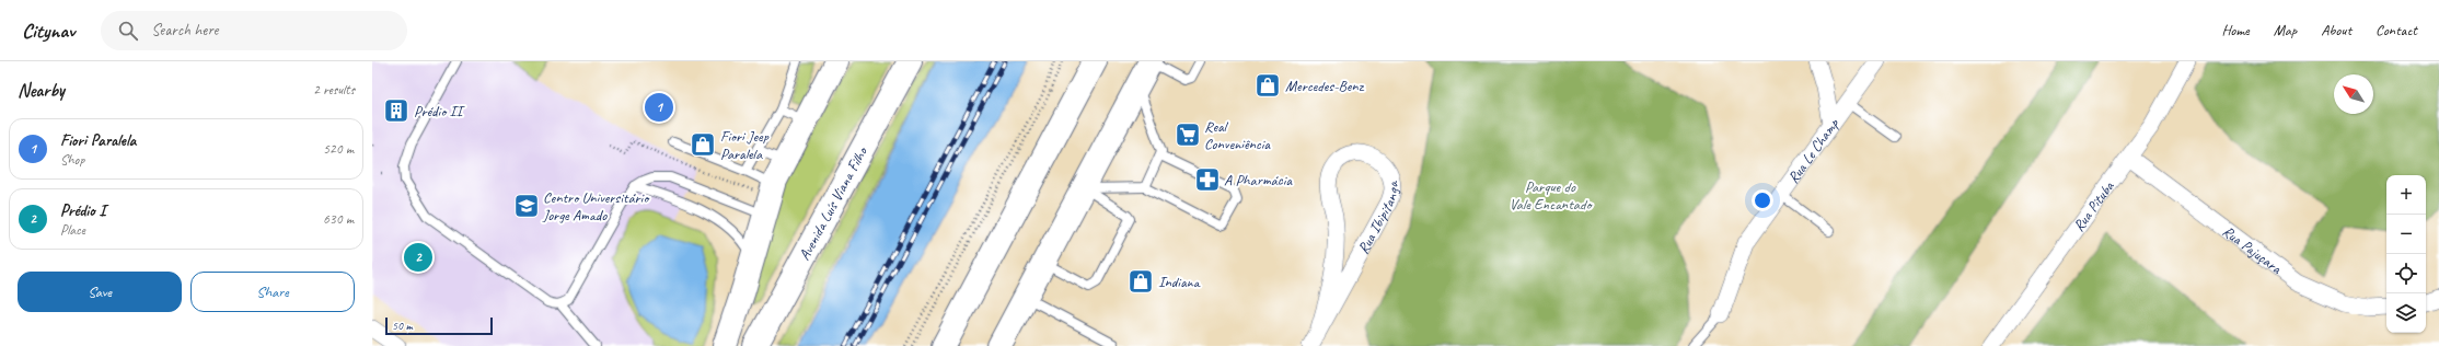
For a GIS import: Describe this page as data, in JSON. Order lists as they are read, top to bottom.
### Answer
{
  "streets": {
    "main road": ["Avenida Luís Viana Filho"],
    "street": [
      "Rua Le Champ",
      "Rua Pituba",
      "Rua Ibipitanga",
      "Rua Pajuçara"
    ]
  },
  "crossings": [
    ["Rua Pituba", "Rua Pajuçara"]
  ],
  "parks": ["Parque do Vale Encantado"],
  "places": {
    "shop": ["Mercedes-Benz", "Fiori Jeep Paralela", "Indiana"],
    "building": ["Prédio II"],
    "supermarket": ["Real Conveniência"],
    "pharmacy": ["A Pharmácia"],
    "school or university": ["Centro Universitário Jorge Amado"]
  },
  "scale_bar": "50 m",
  "north": "top left",
  "page": {
    "header": "Citynav",
    "search": "Search here",
    "nav": [
      "Home",
      "Map",
      "About",
      "Contact"
    ],
    "heading": ["Nearby", "2 results"],
    "pins": ["1", "2"],
    "list": [
      {
        "mark": "1",
        "name": "Fiori Paralela",
        "note": "Shop",
        "value": "520 m"
      },
      {
        "mark": "2",
        "name": "Prédio I",
        "note": "Place",
        "value": "630 m"
      }
    ],
    "map_buttons": ["+", "−"],
    "buttons": ["Save", "Share"],
    "scale": "50 m"
  }
}
